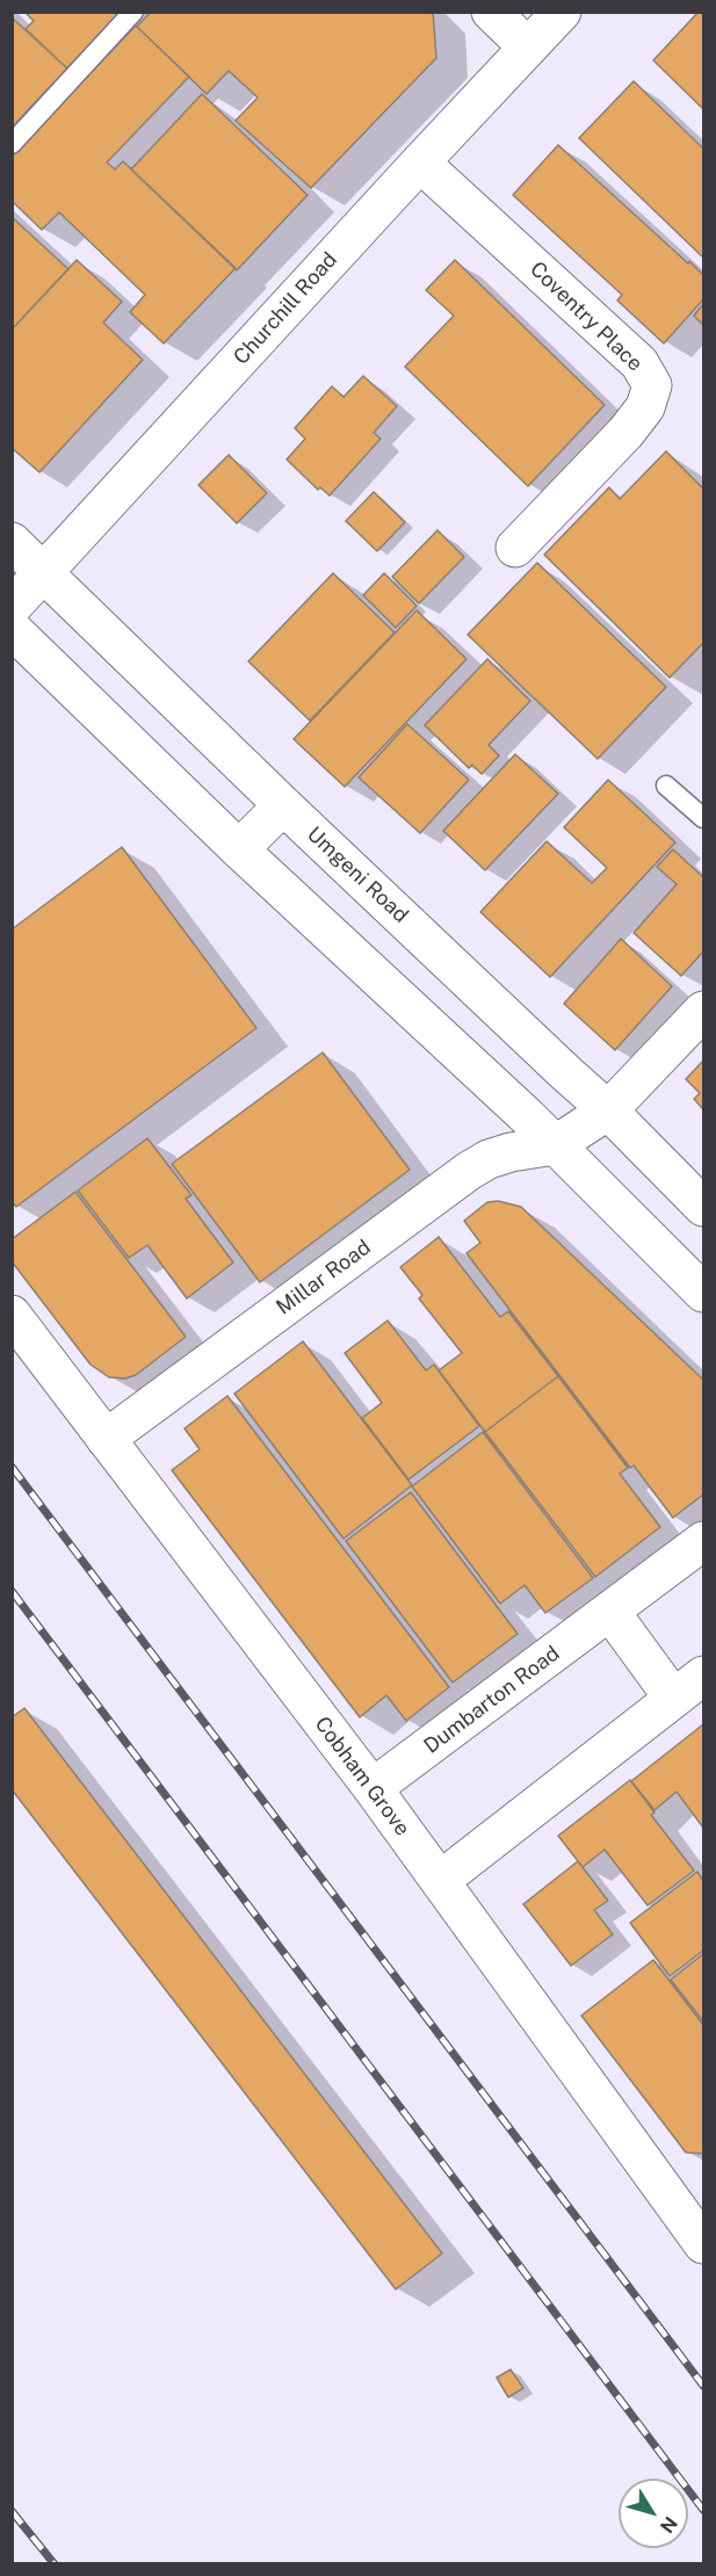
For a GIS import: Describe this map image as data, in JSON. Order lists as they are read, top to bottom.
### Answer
{
  "streets": {
    "street": [
      "Churchill Road",
      "Coventry Place",
      "Umgeni Road",
      "Millar Road",
      "Dumbarton Road",
      "Cobham Grove"
    ]
  },
  "crossings": [
    ["Churchill Road", "Coventry Place"],
    ["Churchill Road", "Umgeni Road"],
    ["Millar Road", "Cobham Grove"],
    ["Dumbarton Road", "Cobham Grove"]
  ],
  "north": "bottom right"
}
